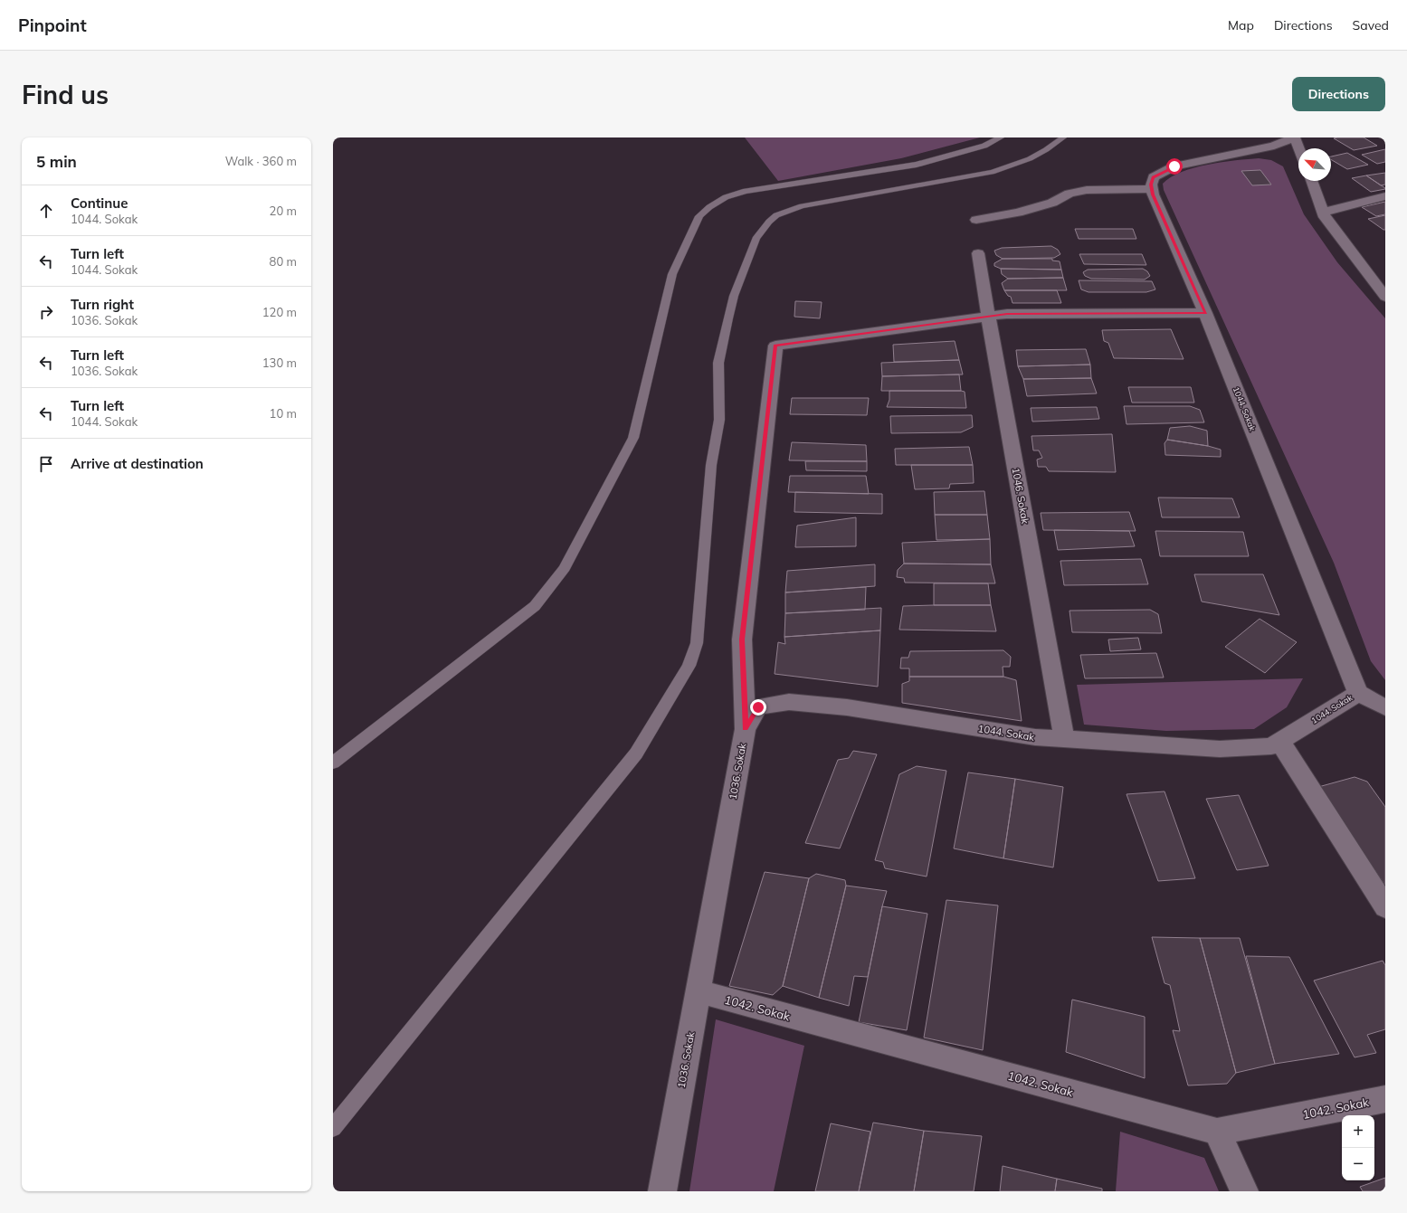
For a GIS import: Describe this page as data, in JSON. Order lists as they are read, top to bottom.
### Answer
{
  "streets": {
    "street": [
      "1044. Sokak",
      "1046. Sokak",
      "1036. Sokak",
      "1042. Sokak"
    ]
  },
  "crossings": [
    ["1044. Sokak", "1046. Sokak"],
    ["1044. Sokak", "1036. Sokak"],
    ["1046. Sokak", "1036. Sokak"],
    ["1036. Sokak", "1042. Sokak"]
  ],
  "north": "top left",
  "page": {
    "header": "Pinpoint",
    "nav": ["Map", "Directions", "Saved"],
    "buttons": "Directions",
    "title": "Find us",
    "heading": ["5 min", "Walk · 360 m"],
    "list": [
      ["Continue", "1044. Sokak", "20 m"],
      ["Turn left", "1044. Sokak", "80 m"],
      ["Turn right", "1036. Sokak", "120 m"],
      ["Turn left", "1036. Sokak", "130 m"],
      ["Turn left", "1044. Sokak", "10 m"],
      "Arrive at destination"
    ],
    "map_buttons": ["+", "−"]
  }
}
